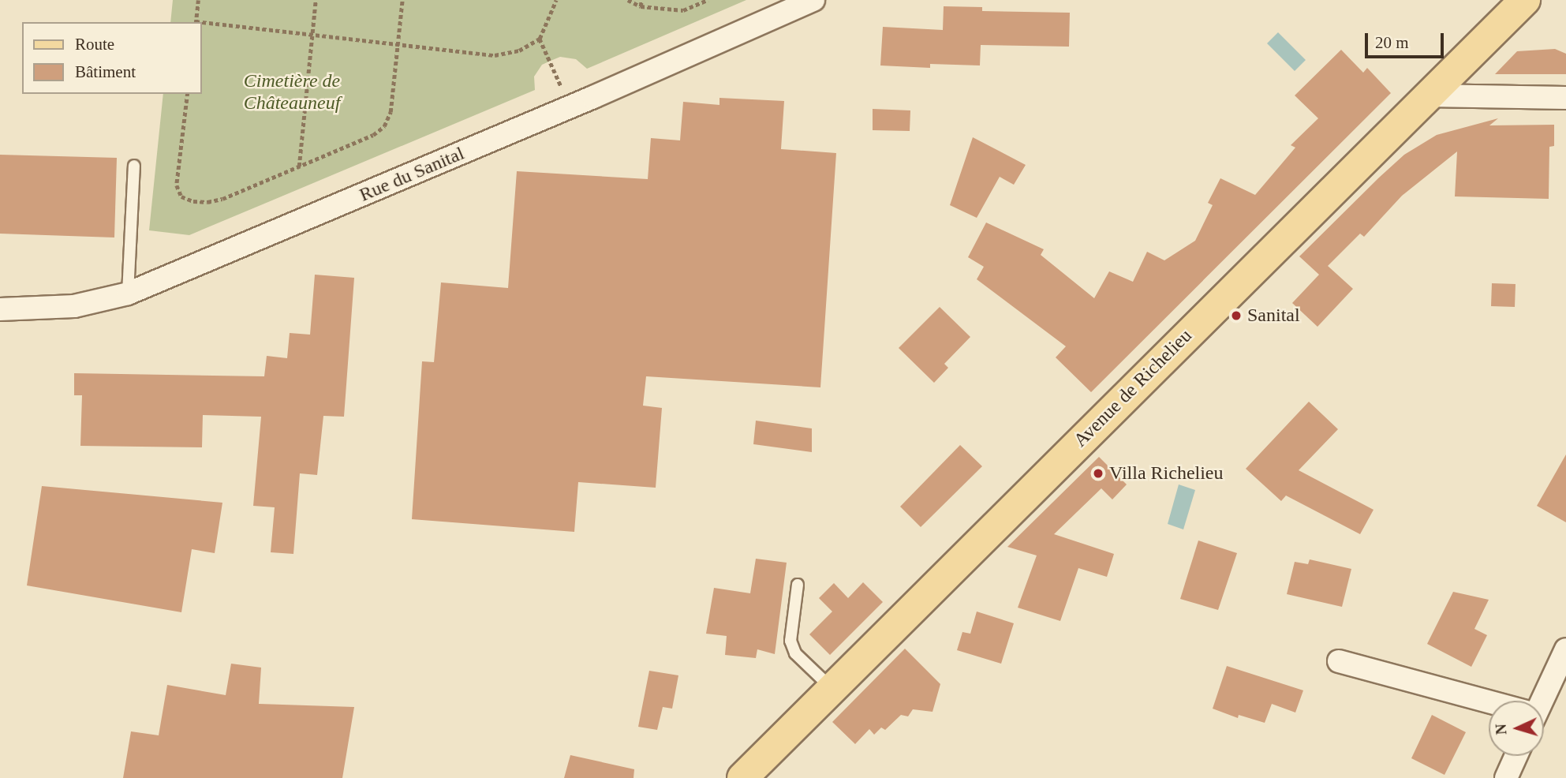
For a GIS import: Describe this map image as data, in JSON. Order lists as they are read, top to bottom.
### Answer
{
  "streets": {
    "main road": ["Avenue de Richelieu"],
    "street": ["Rue du Sanital"]
  },
  "parks": ["Cimetière de Châteauneuf"],
  "places": ["Sanital", "Villa Richelieu"],
  "legend": ["Route", "Bâtiment"],
  "scale_bar": "20 m",
  "north": "left"
}
